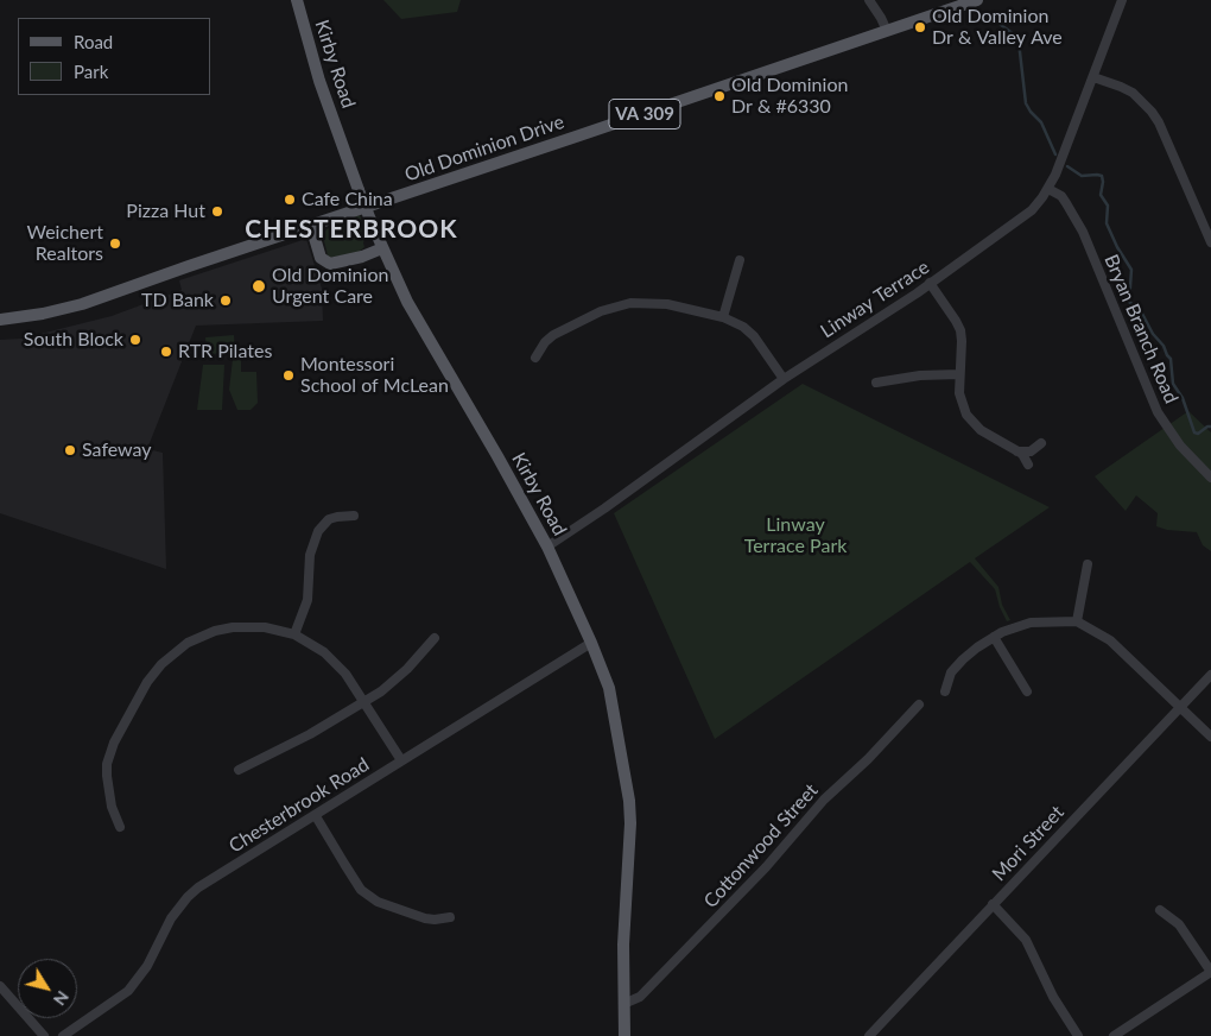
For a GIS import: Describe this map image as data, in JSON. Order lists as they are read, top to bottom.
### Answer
{
  "streets": {
    "main road": ["Kirby Road", "VA 309", "Old Dominion Drive"],
    "street": [
      "Linway Terrace",
      "Bryan Branch Road",
      "Chesterbrook Road",
      "Mori Street",
      "Cottonwood Street"
    ]
  },
  "crossings": [
    ["Kirby Road", "Linway Terrace"],
    ["Kirby Road", "Chesterbrook Road"],
    ["Kirby Road", "Cottonwood Street"],
    ["Linway Terrace", "Bryan Branch Road"]
  ],
  "districts": ["CHESTERBROOK"],
  "parks": ["Linway Terrace Park"],
  "places": [
    "Old Dominion Dr & Valley Ave",
    "Old Dominion Dr & #6330",
    "Cafe China",
    "Pizza Hut",
    "Weichert Realtors",
    "Old Dominion Urgent Care",
    "TD Bank",
    "South Block",
    "RTR Pilates",
    "Montessori School of McLean",
    "Safeway"
  ],
  "legend": ["Road", "Park"],
  "north": "bottom right"
}
